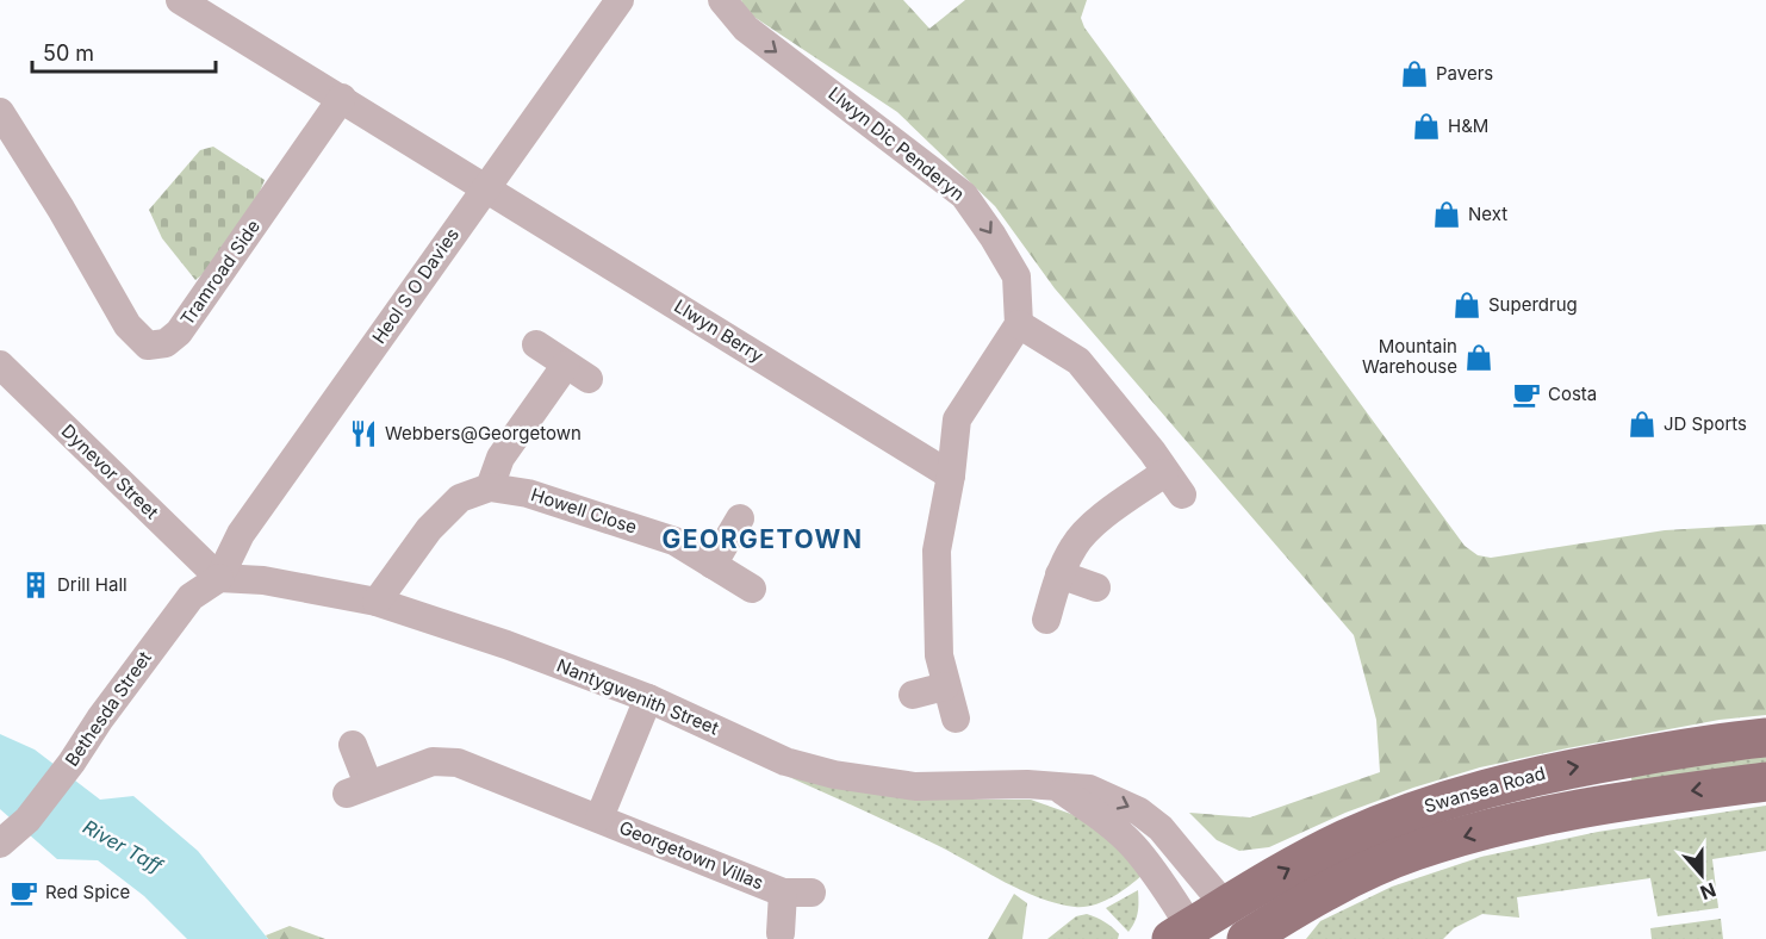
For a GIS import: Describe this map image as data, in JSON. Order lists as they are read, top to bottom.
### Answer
{
  "streets": {
    "main road": ["Swansea Road"],
    "street": [
      "Llwyn Dic Penderyn",
      "Tramroad Side",
      "Heol S O Davies",
      "Llwyn Berry",
      "Dynevor Street",
      "Howell Close",
      "Nantygwenith Street",
      "Bethesda Street",
      "Georgetown Villas"
    ]
  },
  "crossings": [
    ["Tramroad Side", "Llwyn Berry"],
    ["Heol S O Davies", "Llwyn Berry"],
    ["Heol S O Davies", "Dynevor Street"],
    ["Heol S O Davies", "Nantygwenith Street"],
    ["Heol S O Davies", "Bethesda Street"],
    ["Dynevor Street", "Nantygwenith Street"],
    ["Dynevor Street", "Bethesda Street"],
    ["Nantygwenith Street", "Bethesda Street"],
    ["Nantygwenith Street", "Swansea Road"],
    ["Nantygwenith Street", "Georgetown Villas"]
  ],
  "one_way": ["Llwyn Dic Penderyn"],
  "districts": ["GEORGETOWN"],
  "water": ["River Taff"],
  "places": {
    "shop": [
      "Pavers",
      "H&M",
      "Next",
      "Superdrug",
      "Mountain Warehouse",
      "JD Sports"
    ],
    "cafe": ["Costa", "Red Spice"],
    "restaurant": ["Webbers@Georgetown"],
    "building": ["Drill Hall"]
  },
  "scale_bar": "50 m",
  "north": "bottom"
}
